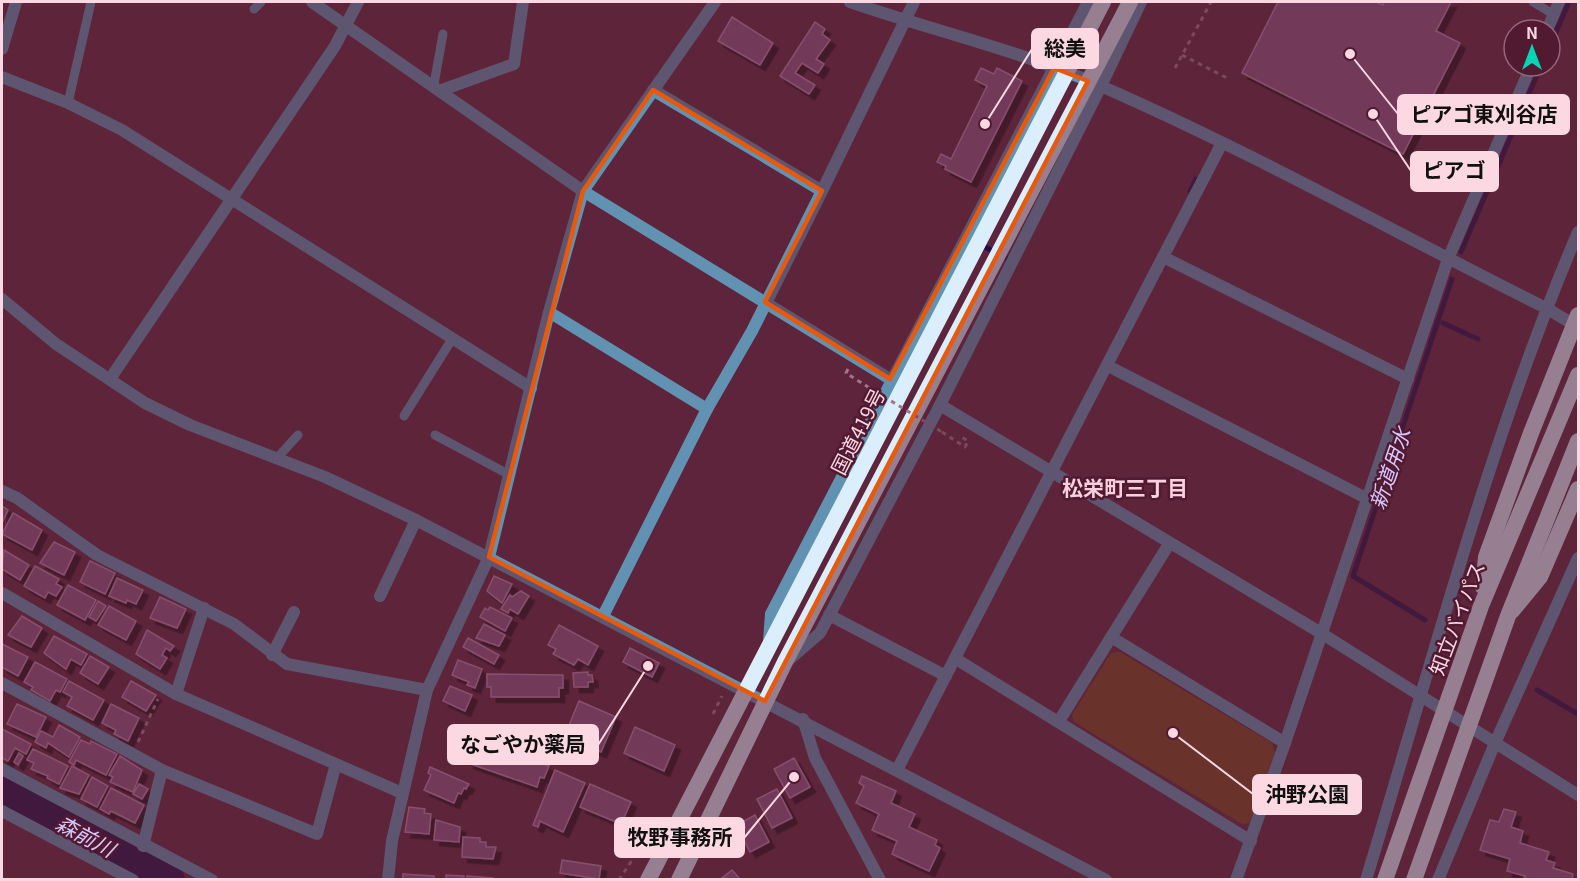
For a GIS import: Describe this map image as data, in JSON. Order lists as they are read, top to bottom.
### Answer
{
  "streets": {
    "highway": ["国道419号", "知立バイパス"]
  },
  "districts": ["松栄町三丁目"],
  "water": ["新道用水", "森前川"],
  "places": [
    "ピアゴ東刈谷店",
    "ピアゴ",
    "総美",
    "なごやか薬局",
    "沖野公園",
    "牧野事務所"
  ],
  "north": "top"
}
